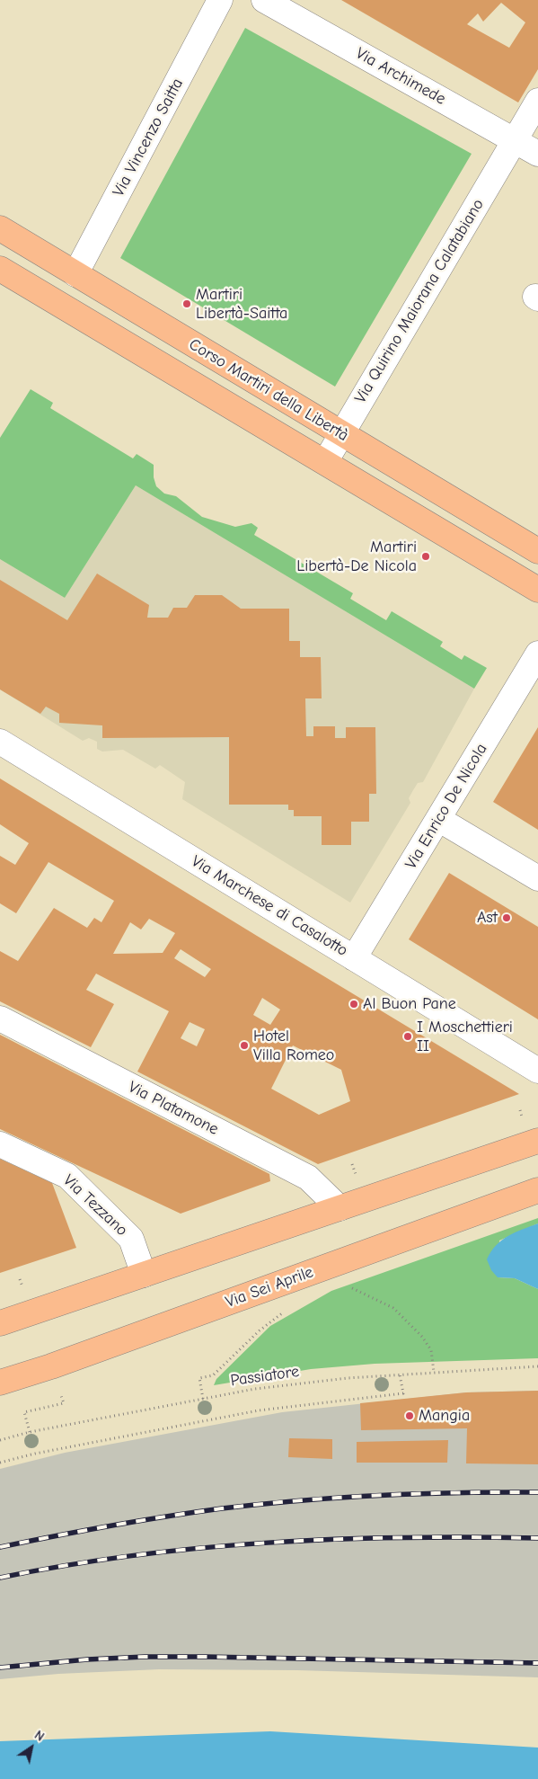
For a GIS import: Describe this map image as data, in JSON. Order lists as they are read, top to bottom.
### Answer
{
  "streets": {
    "main road": ["Corso Martiri della Libertà", "Via Sei Aprile"],
    "street": [
      "Via Archimede",
      "Via Vincenzo Saitta",
      "Via Quirino Maiorana Calatabiano",
      "Via Enrico De Nicola",
      "Via Marchese di Casalotto",
      "Via Platamone",
      "Via Tezzano"
    ],
    "path": ["Passiatore"]
  },
  "crossings": [
    ["Via Archimede", "Via Quirino Maiorana Calatabiano"],
    ["Via Vincenzo Saitta", "Corso Martiri della Libertà"],
    ["Via Quirino Maiorana Calatabiano", "Corso Martiri della Libertà"],
    ["Via Enrico De Nicola", "Via Marchese di Casalotto"]
  ],
  "places": [
    "Martiri Libertà-Saitta",
    "Martiri Libertà-De Nicola",
    "Ast",
    "Al Buon Pane",
    "I Moschettieri II",
    "Hotel Villa Romeo",
    "Mangia"
  ],
  "north": "top right"
}
